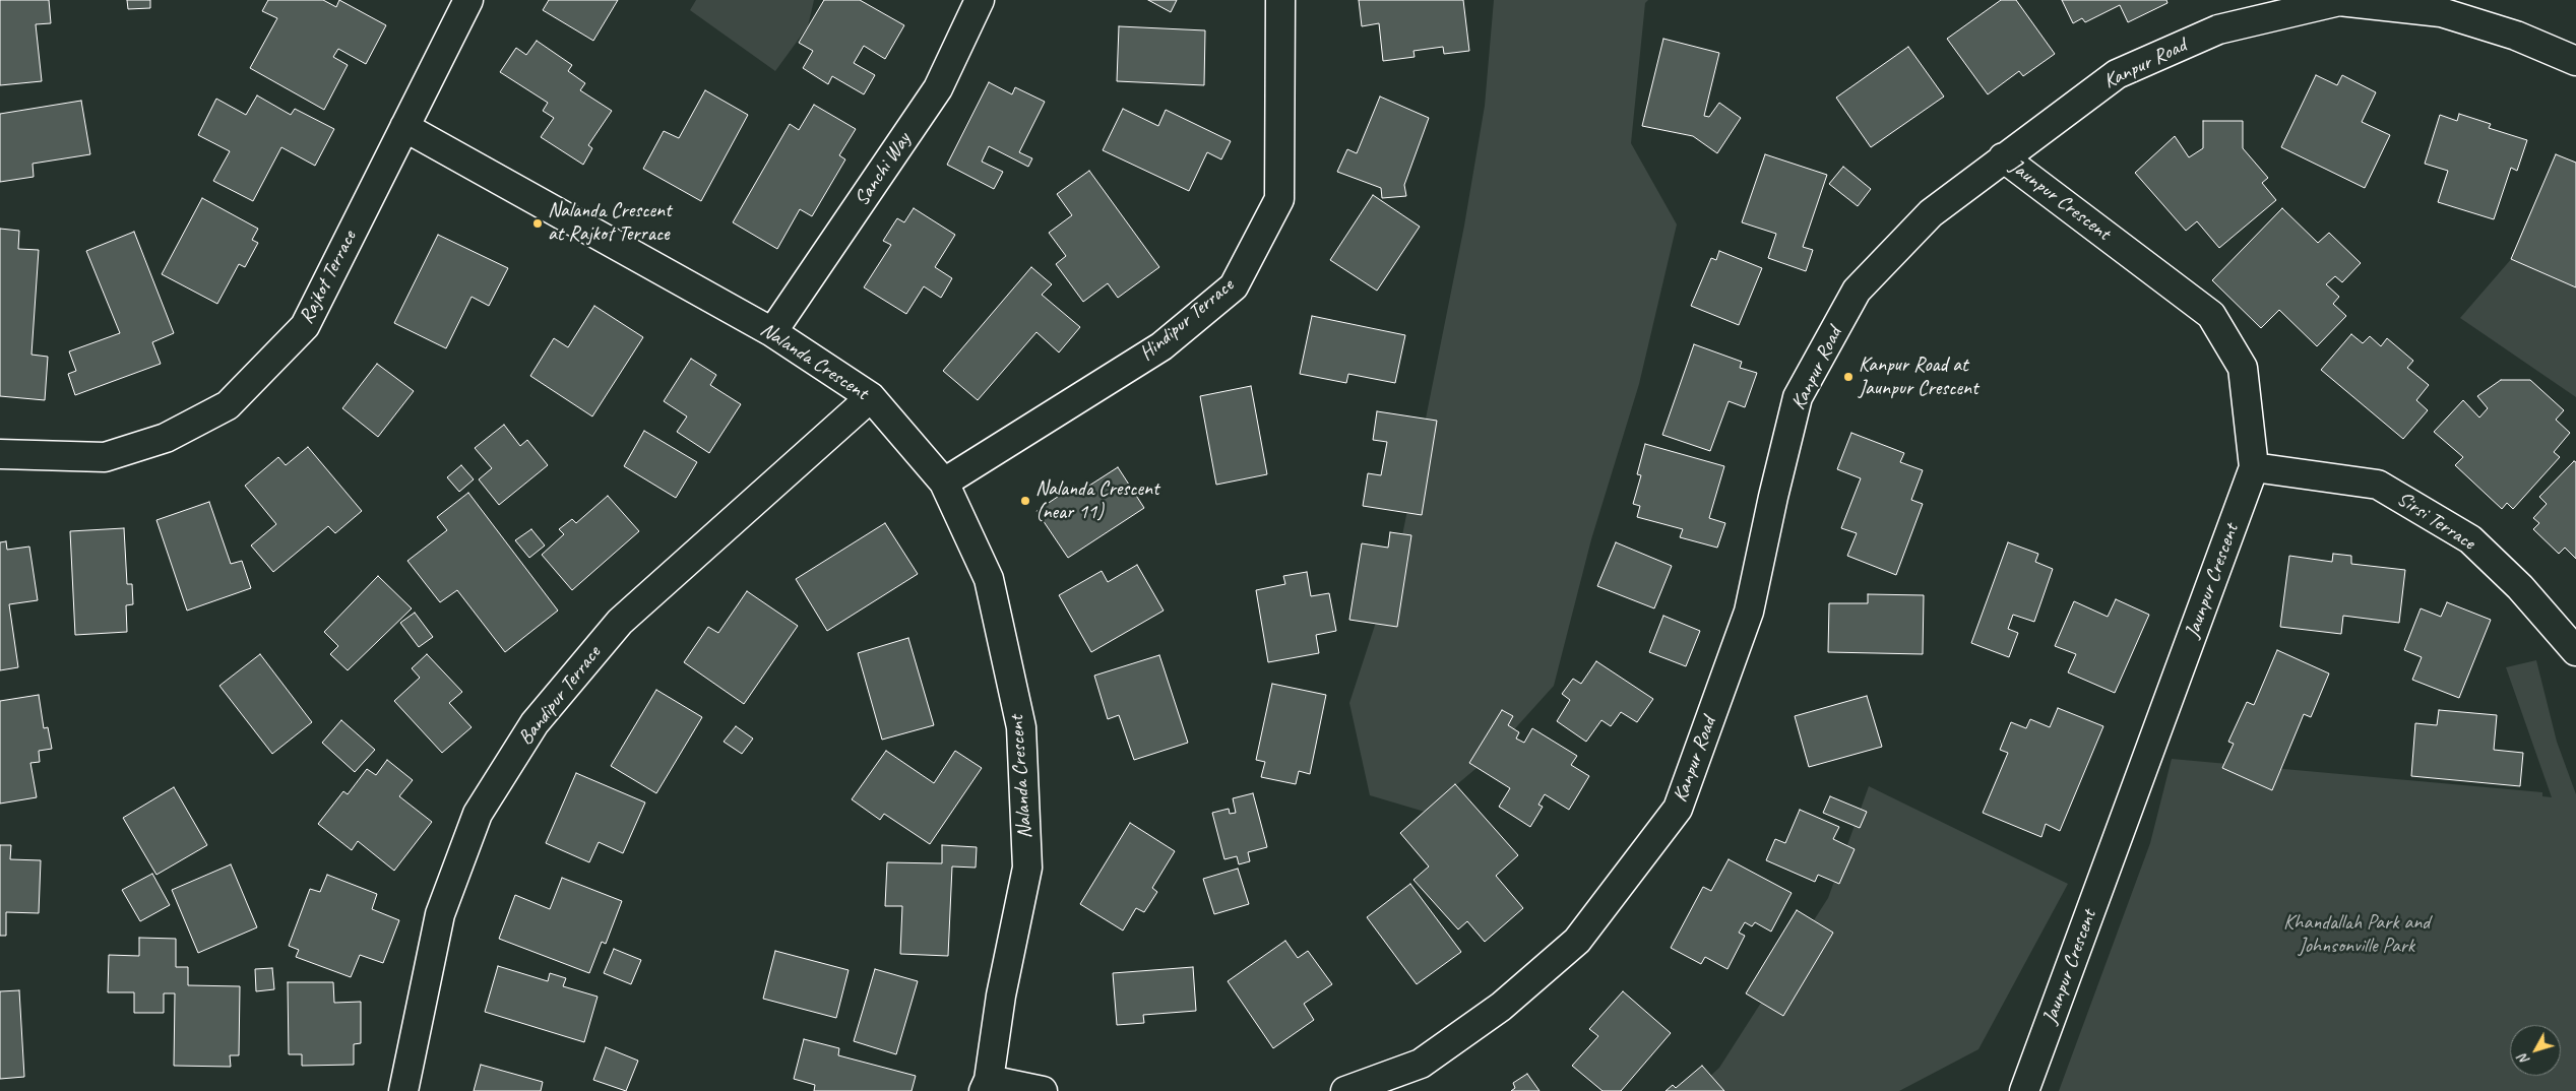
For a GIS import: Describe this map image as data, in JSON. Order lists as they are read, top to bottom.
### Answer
{
  "streets": {
    "street": [
      "Kanpur Road",
      "Sanchi Way",
      "Jaunpur Crescent",
      "Rajkot Terrace",
      "Hindipur Terrace",
      "Nalanda Crescent",
      "Sirsi Terrace",
      "Bandipur Terrace"
    ]
  },
  "crossings": [
    ["Kanpur Road", "Jaunpur Crescent"],
    ["Sanchi Way", "Nalanda Crescent"],
    ["Jaunpur Crescent", "Sirsi Terrace"],
    ["Rajkot Terrace", "Nalanda Crescent"],
    ["Hindipur Terrace", "Nalanda Crescent"],
    ["Nalanda Crescent", "Bandipur Terrace"]
  ],
  "parks": ["Khandallah Park and Johnsonville Park"],
  "places": ["Nalanda Crescent at Rajkot Terrace", "Kanpur Road at Jaunpur Crescent", "Nalanda Crescent (near 11)"],
  "north": "bottom left"
}
